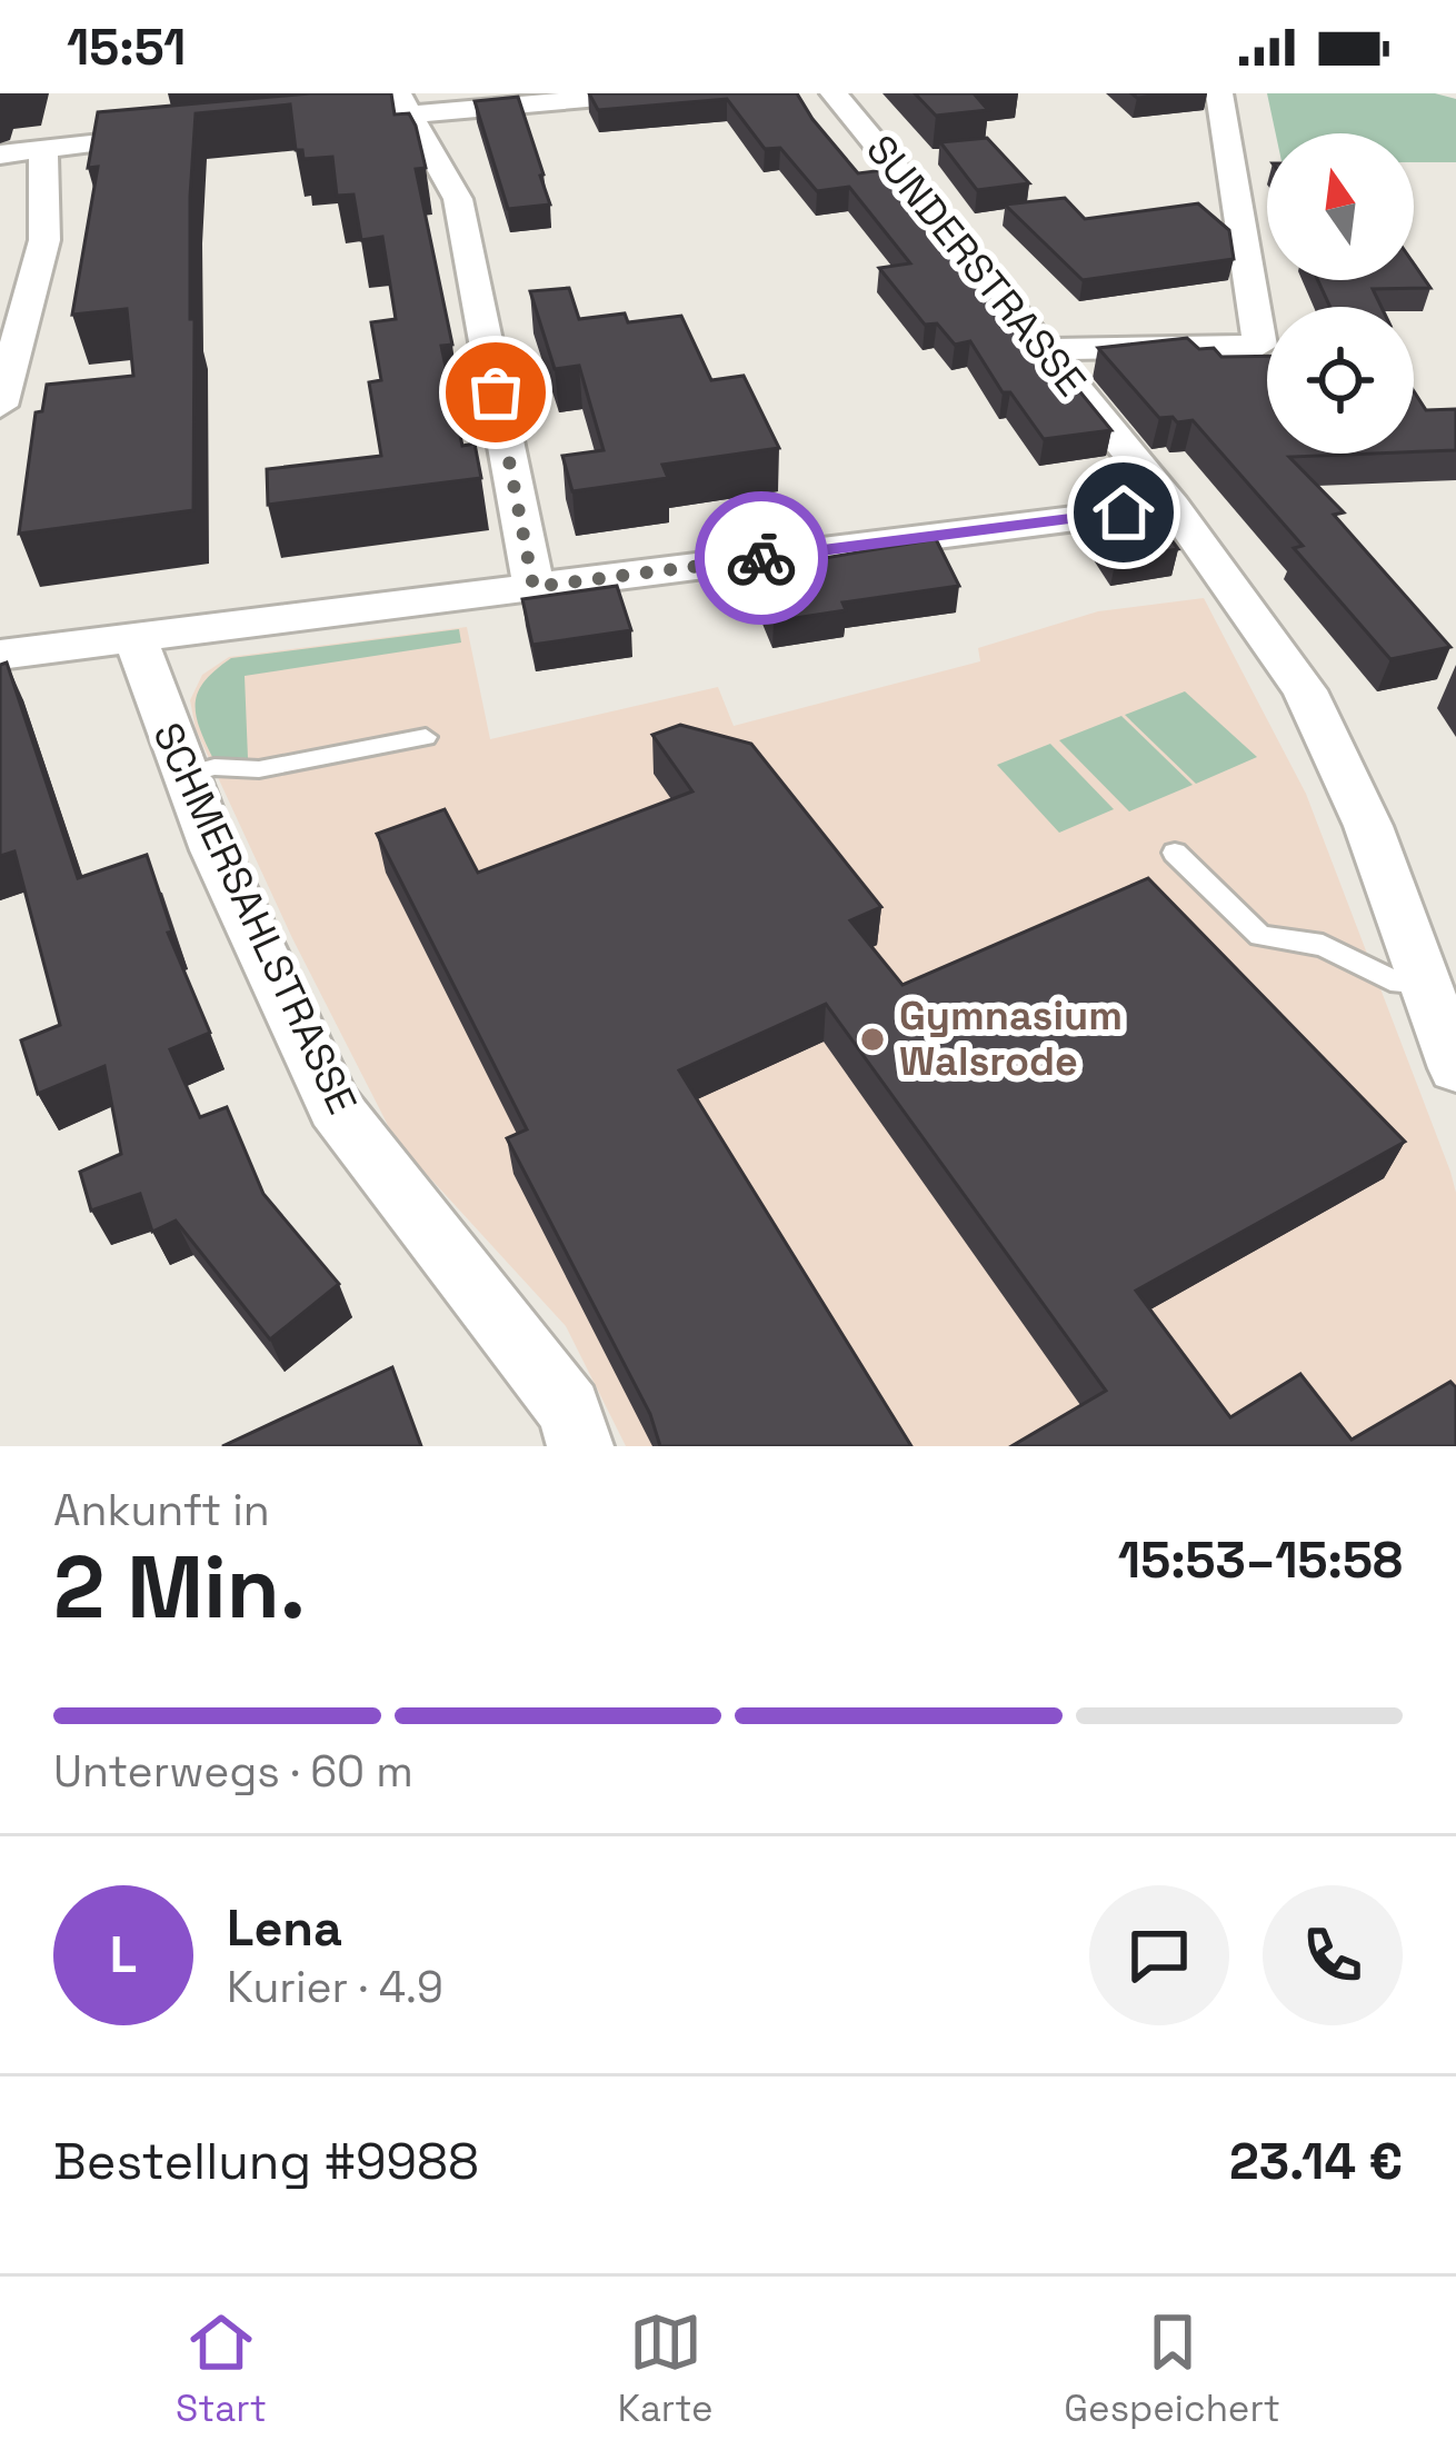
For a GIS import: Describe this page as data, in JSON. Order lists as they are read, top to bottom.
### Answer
{
  "streets": {
    "street": ["SUNDERSTRASSE", "SCHMERSAHLSTRASSE"]
  },
  "places": ["Gymnasium Walsrode"],
  "north": "top",
  "page": {
    "status": "15:51",
    "heading": ["2 Min.", "Ankunft in", "15:53–15:58"],
    "panel": [
      "Lena",
      "Kurier · 4.9",
      "Bestellung #9988",
      "23.14 €"
    ],
    "bar": "Unterwegs · 60 m",
    "round": "L",
    "tabs": ["Start", "Karte", "Gespeichert"]
  }
}
